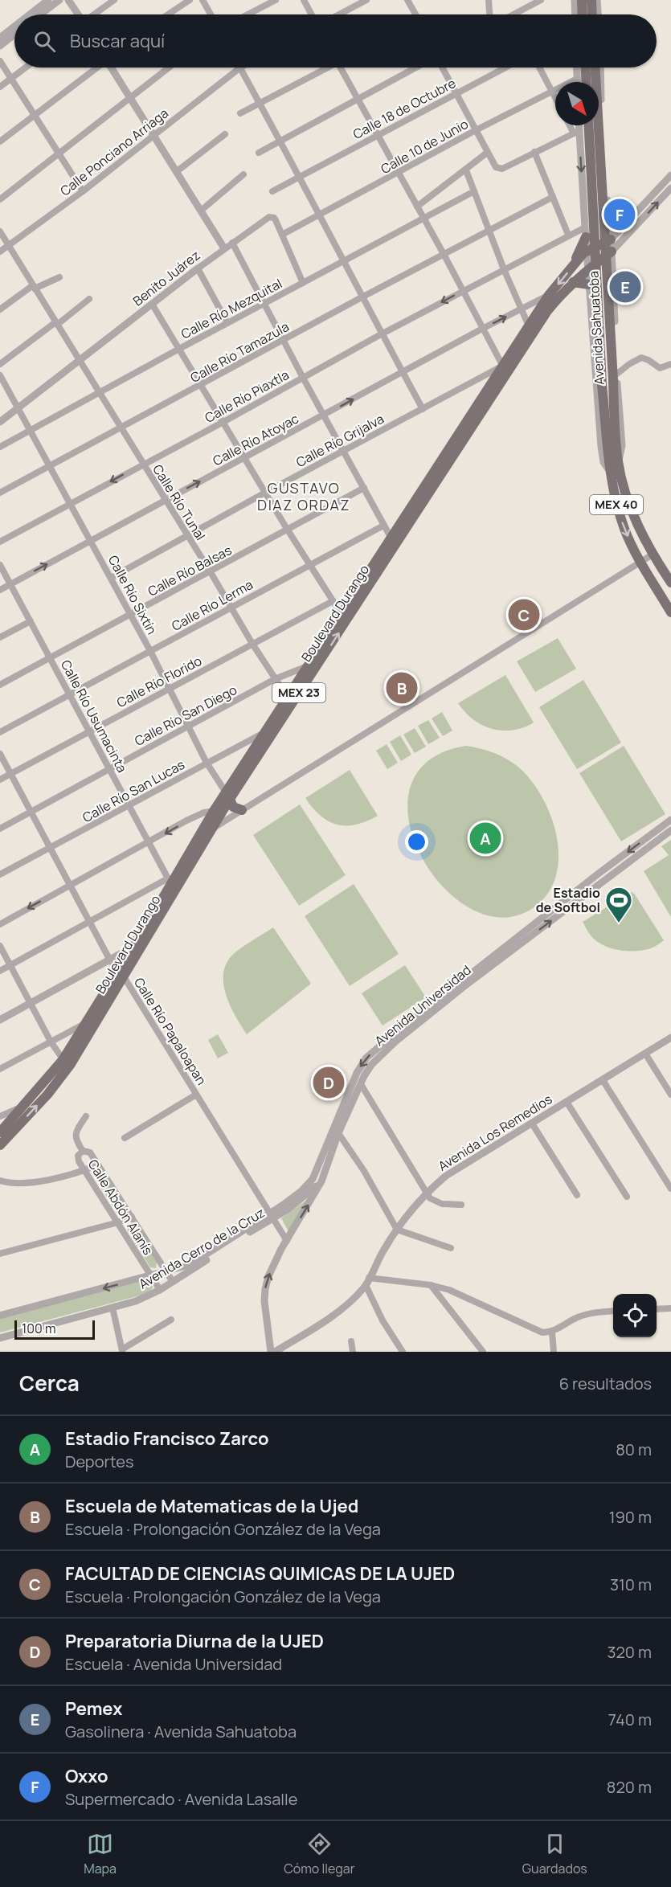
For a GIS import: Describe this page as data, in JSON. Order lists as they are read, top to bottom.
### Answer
{
  "streets": {
    "main road": [
      "Avenida Sahuatoba",
      "MEX 40",
      "Boulevard Durango",
      "MEX 23"
    ],
    "street": [
      "Calle 18 de Octubre",
      "Calle 10 de Junio",
      "Calle Ponciano Arriaga",
      "Benito Juárez",
      "Calle Río Mezquital",
      "Calle Río Tamazula",
      "Calle Río Piaxtla",
      "Calle Río Atoyac",
      "Calle Río Grijalva",
      "Calle Río Tunal",
      "Calle Río Balsas",
      "Calle Río Sixtín",
      "Calle Río Lerma",
      "Calle Río Florido",
      "Calle Río San Diego",
      "Calle Río Usumacinta",
      "Calle Río San Lucas",
      "Avenida Universidad",
      "Calle Río Papaloapan",
      "Avenida Los Remedios",
      "Calle Abdón Alanís",
      "Avenida Cerro de la Cruz"
    ]
  },
  "crossings": [
    ["Calle 10 de Junio", "Benito Juárez"],
    ["Calle Ponciano Arriaga", "Calle Río Tunal"],
    ["Benito Juárez", "Calle Río Tunal"],
    ["Benito Juárez", "Calle Río Sixtín"],
    ["Calle Río Mezquital", "Calle Río Tunal"],
    ["Calle Río Mezquital", "Calle Río Sixtín"],
    ["Calle Río Tamazula", "Calle Río Tunal"],
    ["Calle Río Tamazula", "Calle Río Sixtín"],
    ["Calle Río Piaxtla", "Calle Río Tunal"],
    ["Calle Río Piaxtla", "Calle Río Sixtín"],
    ["Calle Río Atoyac", "Calle Río Tunal"],
    ["Calle Río Atoyac", "Calle Río Sixtín"],
    ["Calle Río Atoyac", "Boulevard Durango"],
    ["Calle Río Atoyac", "Calle Río Usumacinta"],
    ["Calle Río Grijalva", "Calle Río Tunal"],
    ["Calle Río Grijalva", "Calle Río Sixtín"],
    ["Calle Río Grijalva", "Boulevard Durango"],
    ["Calle Río Tunal", "Calle Río Balsas"],
    ["Calle Río Tunal", "Calle Río Lerma"],
    ["Calle Río Tunal", "Boulevard Durango"],
    ["Calle Río Tunal", "Calle Río Florido"],
    ["Calle Río Tunal", "Calle Río San Diego"],
    ["Calle Río Balsas", "Calle Río Sixtín"],
    ["Calle Río Balsas", "Calle Río Usumacinta"],
    ["Calle Río Sixtín", "Calle Río Lerma"],
    ["Calle Río Sixtín", "Boulevard Durango"],
    ["Calle Río Sixtín", "Calle Río Florido"],
    ["Calle Río Sixtín", "Calle Río San Diego"],
    ["Calle Río Sixtín", "Calle Río San Lucas"],
    ["Calle Río Lerma", "Calle Río Usumacinta"],
    ["Boulevard Durango", "Calle Río San Diego"],
    ["Boulevard Durango", "Calle Río Usumacinta"],
    ["Boulevard Durango", "Calle Río San Lucas"],
    ["Boulevard Durango", "Calle Río Papaloapan"],
    ["Calle Río Florido", "Calle Río Usumacinta"],
    ["Calle Río Florido", "Calle Río Papaloapan"],
    ["Calle Río San Diego", "Calle Río Usumacinta"],
    ["Calle Río San Diego", "Calle Río Papaloapan"],
    ["Calle Río Usumacinta", "Calle Río San Lucas"],
    ["Calle Río San Lucas", "Calle Río Papaloapan"],
    ["Avenida Universidad", "Calle Río Papaloapan"],
    ["Avenida Universidad", "Avenida Los Remedios"],
    ["Avenida Universidad", "Avenida Cerro de la Cruz"],
    ["Calle Río Papaloapan", "Avenida Cerro de la Cruz"],
    ["Calle Abdón Alanís", "Avenida Cerro de la Cruz"]
  ],
  "one_way": ["Calle Río Atoyac"],
  "districts": ["GUSTAVO DIAZ ORDAZ"],
  "places": {
    "sports": ["Estadio de Softbol"]
  },
  "scale_bar": "100 m",
  "north": "bottom right",
  "page": {
    "search": "Buscar aquí",
    "pins": [
      "F",
      "E",
      "C",
      "B",
      "A",
      "D"
    ],
    "scale": "100 m",
    "heading": ["Cerca", "6 resultados"],
    "list": [
      {
        "mark": "A",
        "name": "Estadio Francisco Zarco",
        "note": "Deportes",
        "value": "80 m"
      },
      {
        "mark": "B",
        "name": "Escuela de Matematicas de la Ujed",
        "note": "Escuela · Prolongación González de la Vega",
        "value": "190 m"
      },
      {
        "mark": "C",
        "name": "FACULTAD DE CIENCIAS QUIMICAS DE LA UJED",
        "note": "Escuela · Prolongación González de la Vega",
        "value": "310 m"
      },
      {
        "mark": "D",
        "name": "Preparatoria Diurna de la UJED",
        "note": "Escuela · Avenida Universidad",
        "value": "320 m"
      },
      {
        "mark": "E",
        "name": "Pemex",
        "note": "Gasolinera · Avenida Sahuatoba",
        "value": "740 m"
      },
      {
        "mark": "F",
        "name": "Oxxo",
        "note": "Supermercado · Avenida Lasalle",
        "value": "820 m"
      }
    ],
    "nav": ["Mapa", "Cómo llegar", "Guardados"]
  }
}
